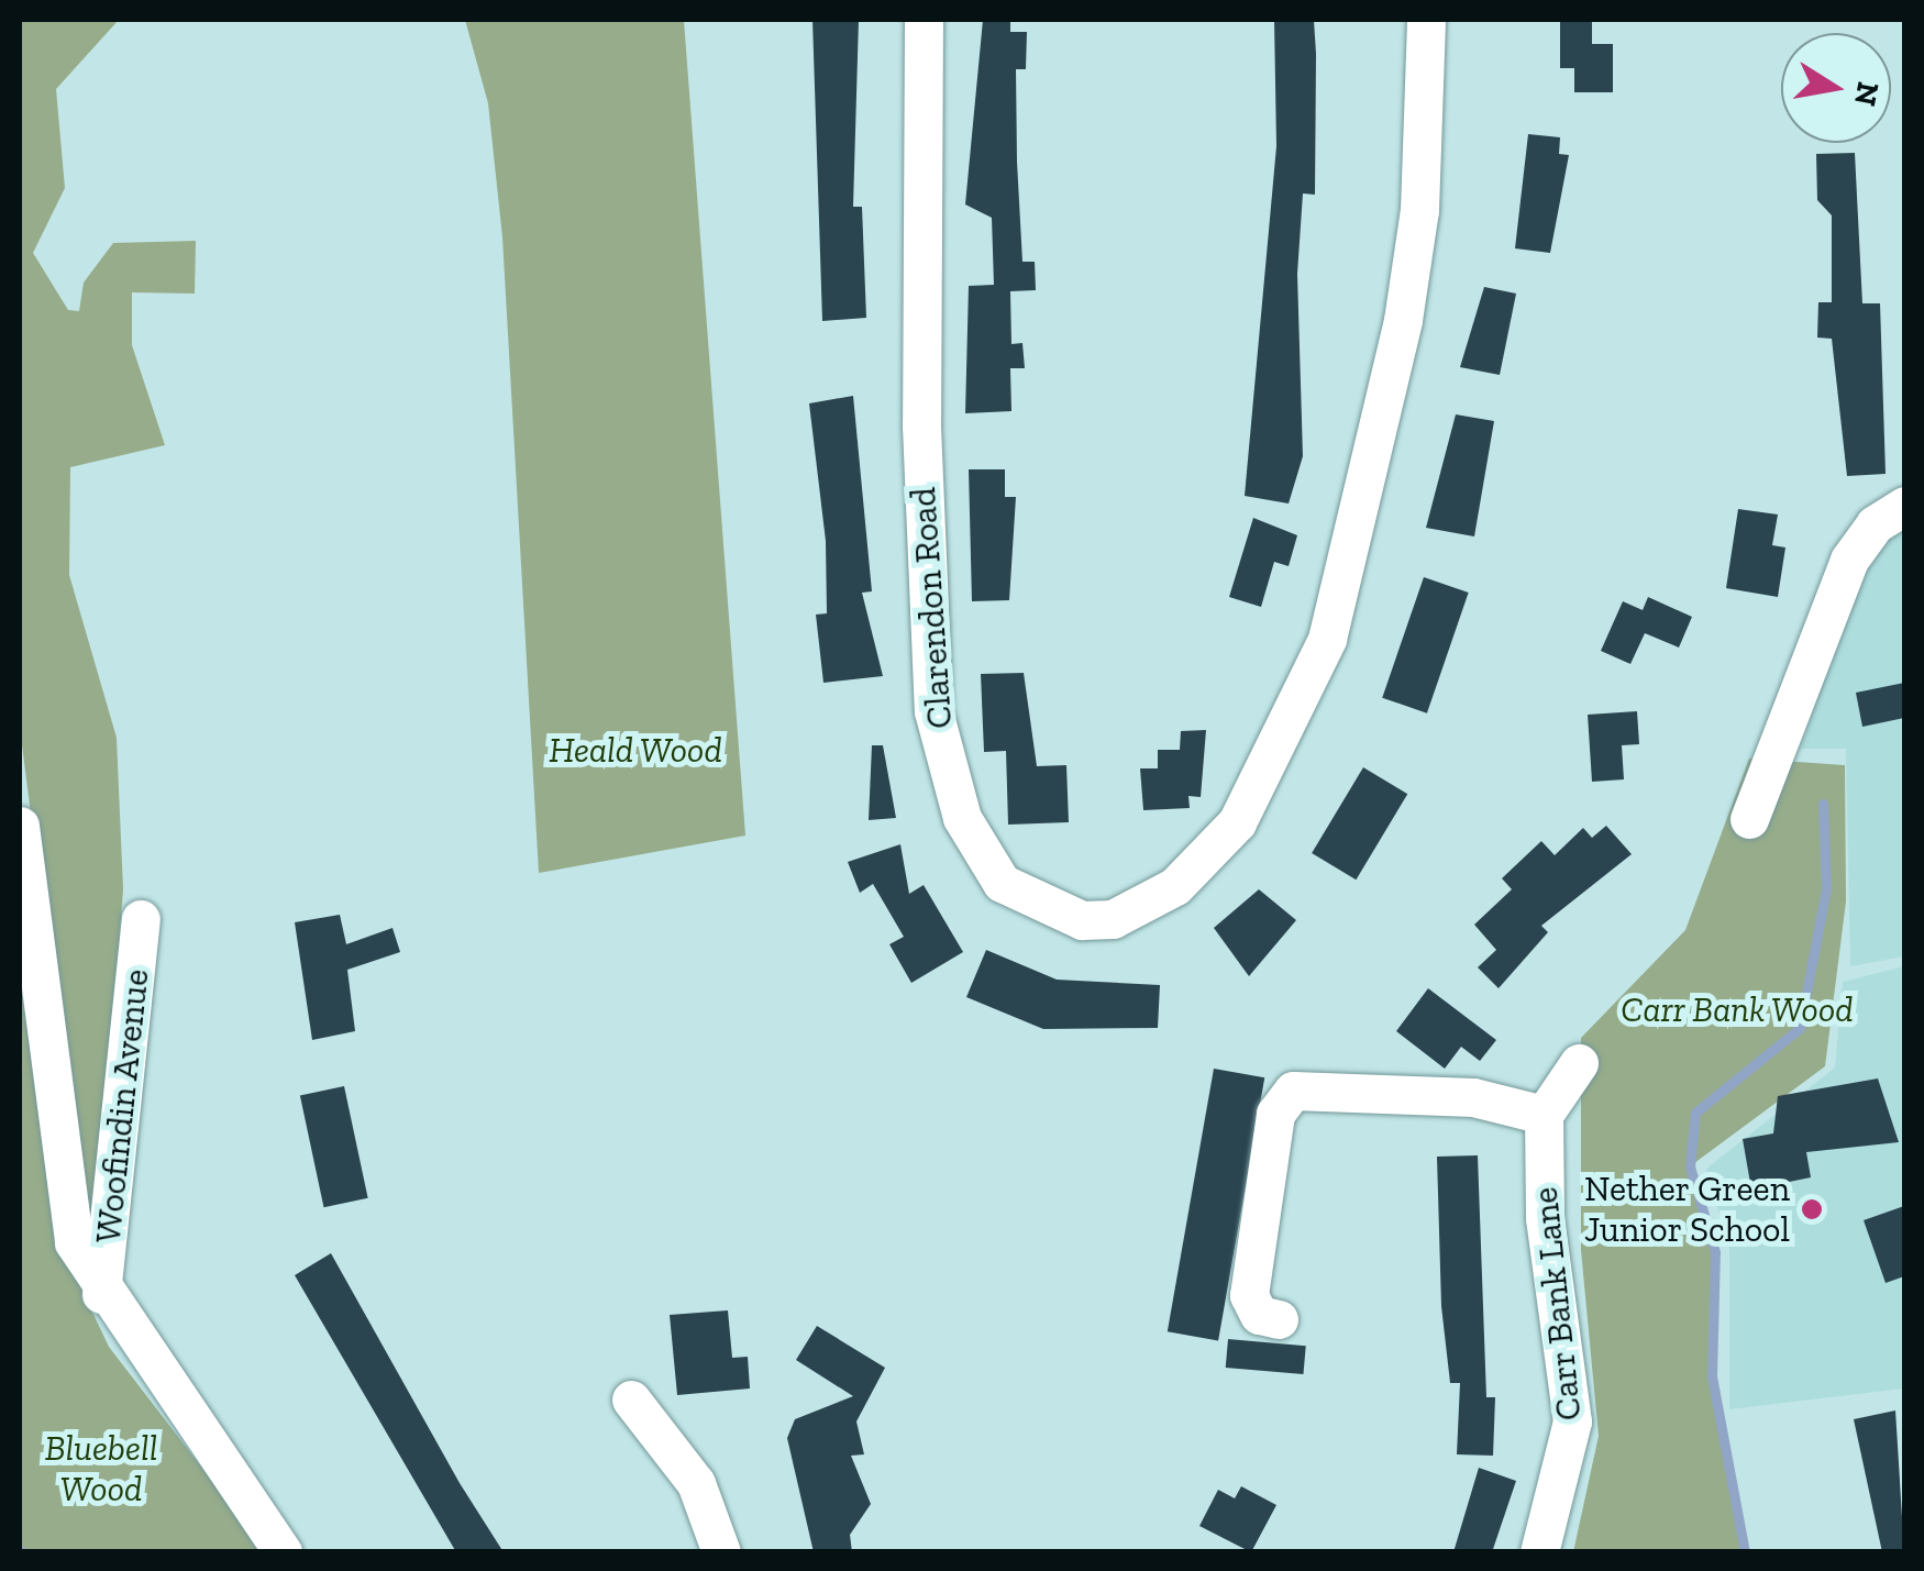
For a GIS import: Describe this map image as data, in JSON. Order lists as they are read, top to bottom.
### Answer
{
  "streets": {
    "street": ["Clarendon Road", "Woofindin Avenue", "Carr Bank Lane"]
  },
  "parks": ["Heald Wood", "Carr Bank Wood", "Bluebell Wood"],
  "places": ["Nether Green Junior School"],
  "north": "right"
}
